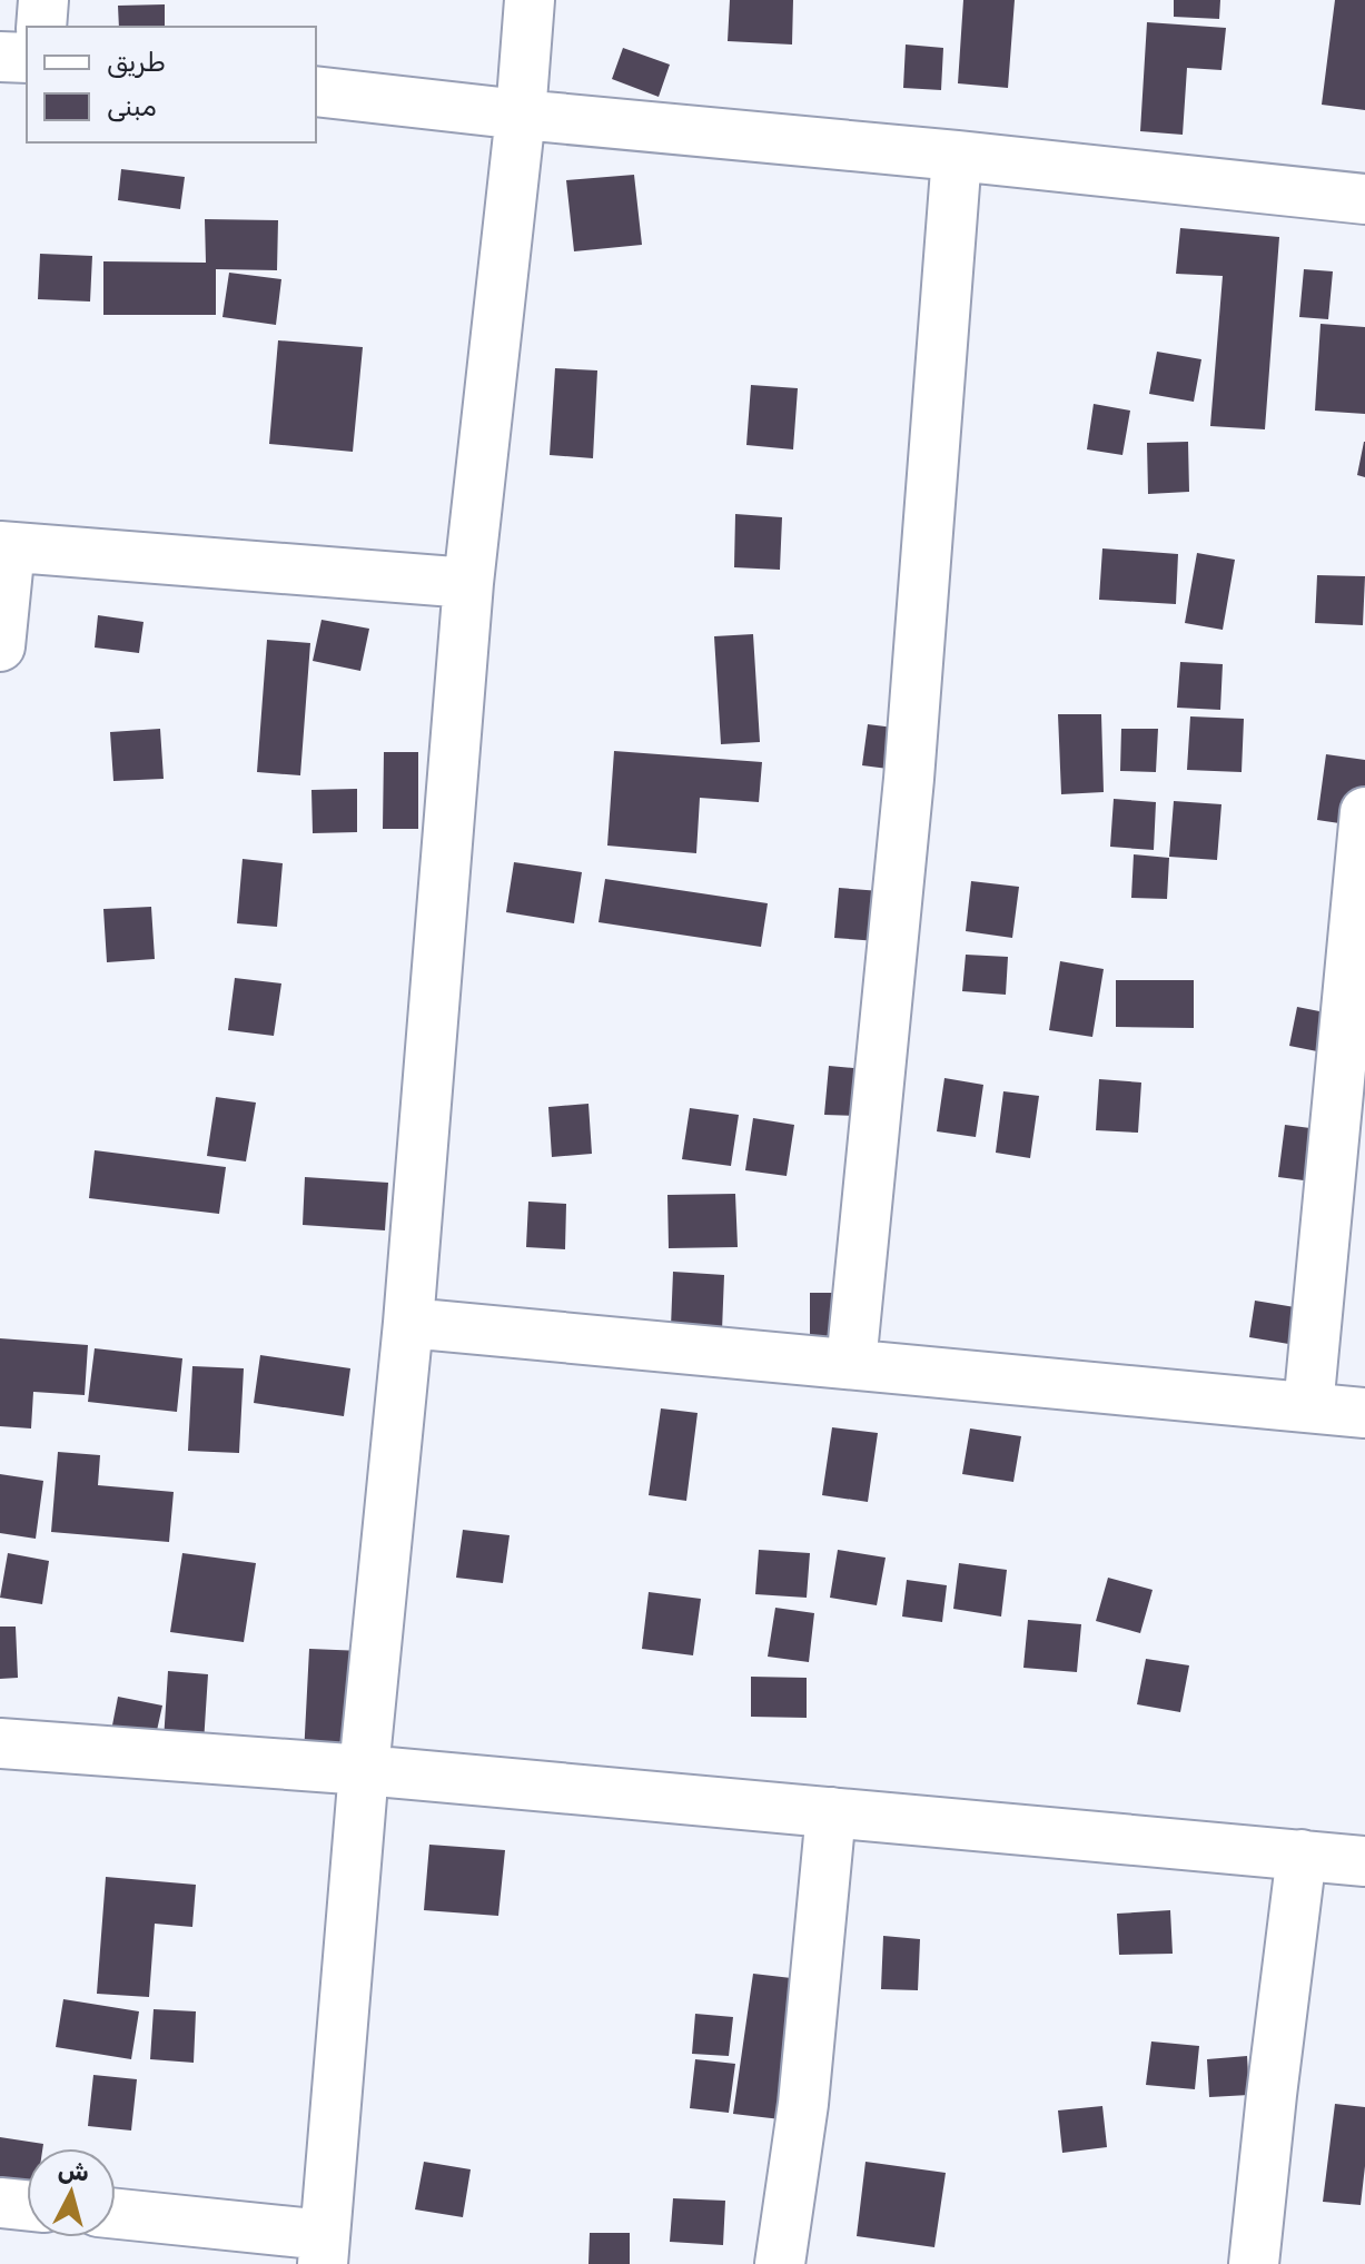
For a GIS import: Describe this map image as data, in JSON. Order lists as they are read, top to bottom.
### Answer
{
  "legend": ["طريق", "مبنى"],
  "north": "top"
}
